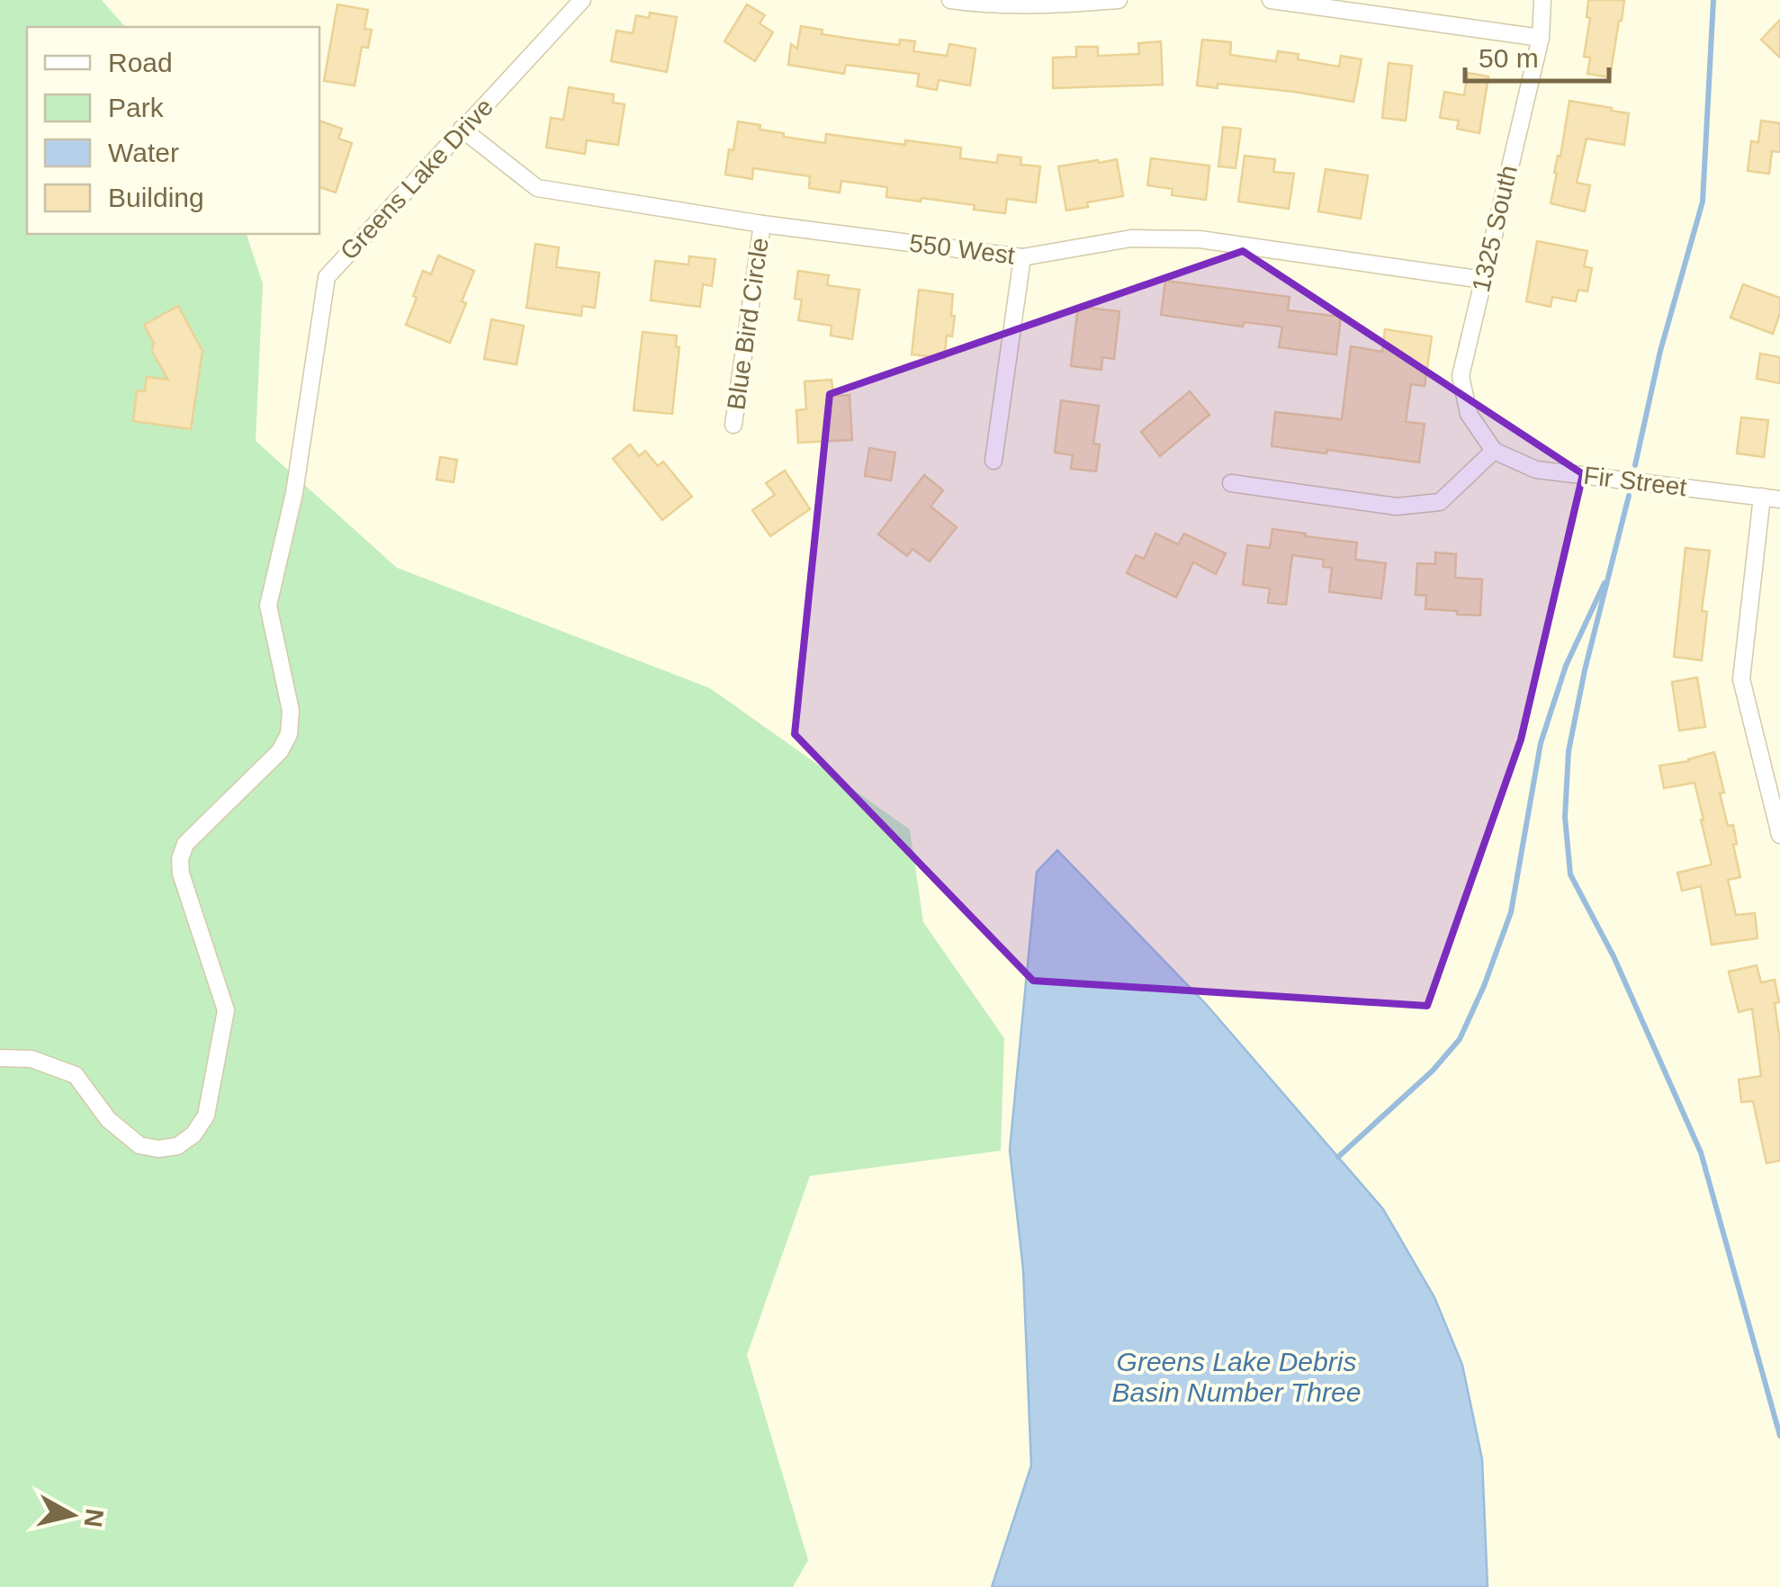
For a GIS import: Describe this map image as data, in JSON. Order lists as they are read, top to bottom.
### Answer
{
  "streets": {
    "street": [
      "Greens Lake Drive",
      "1325 South",
      "550 West",
      "Blue Bird Circle",
      "Fir Street"
    ]
  },
  "crossings": [
    ["Greens Lake Drive", "550 West"],
    ["1325 South", "550 West"],
    ["1325 South", "Fir Street"],
    ["550 West", "Blue Bird Circle"]
  ],
  "water": ["Greens Lake Debris Basin Number Three"],
  "legend": [
    "Road",
    "Park",
    "Water",
    "Building"
  ],
  "scale_bar": "50 m",
  "north": "right"
}
